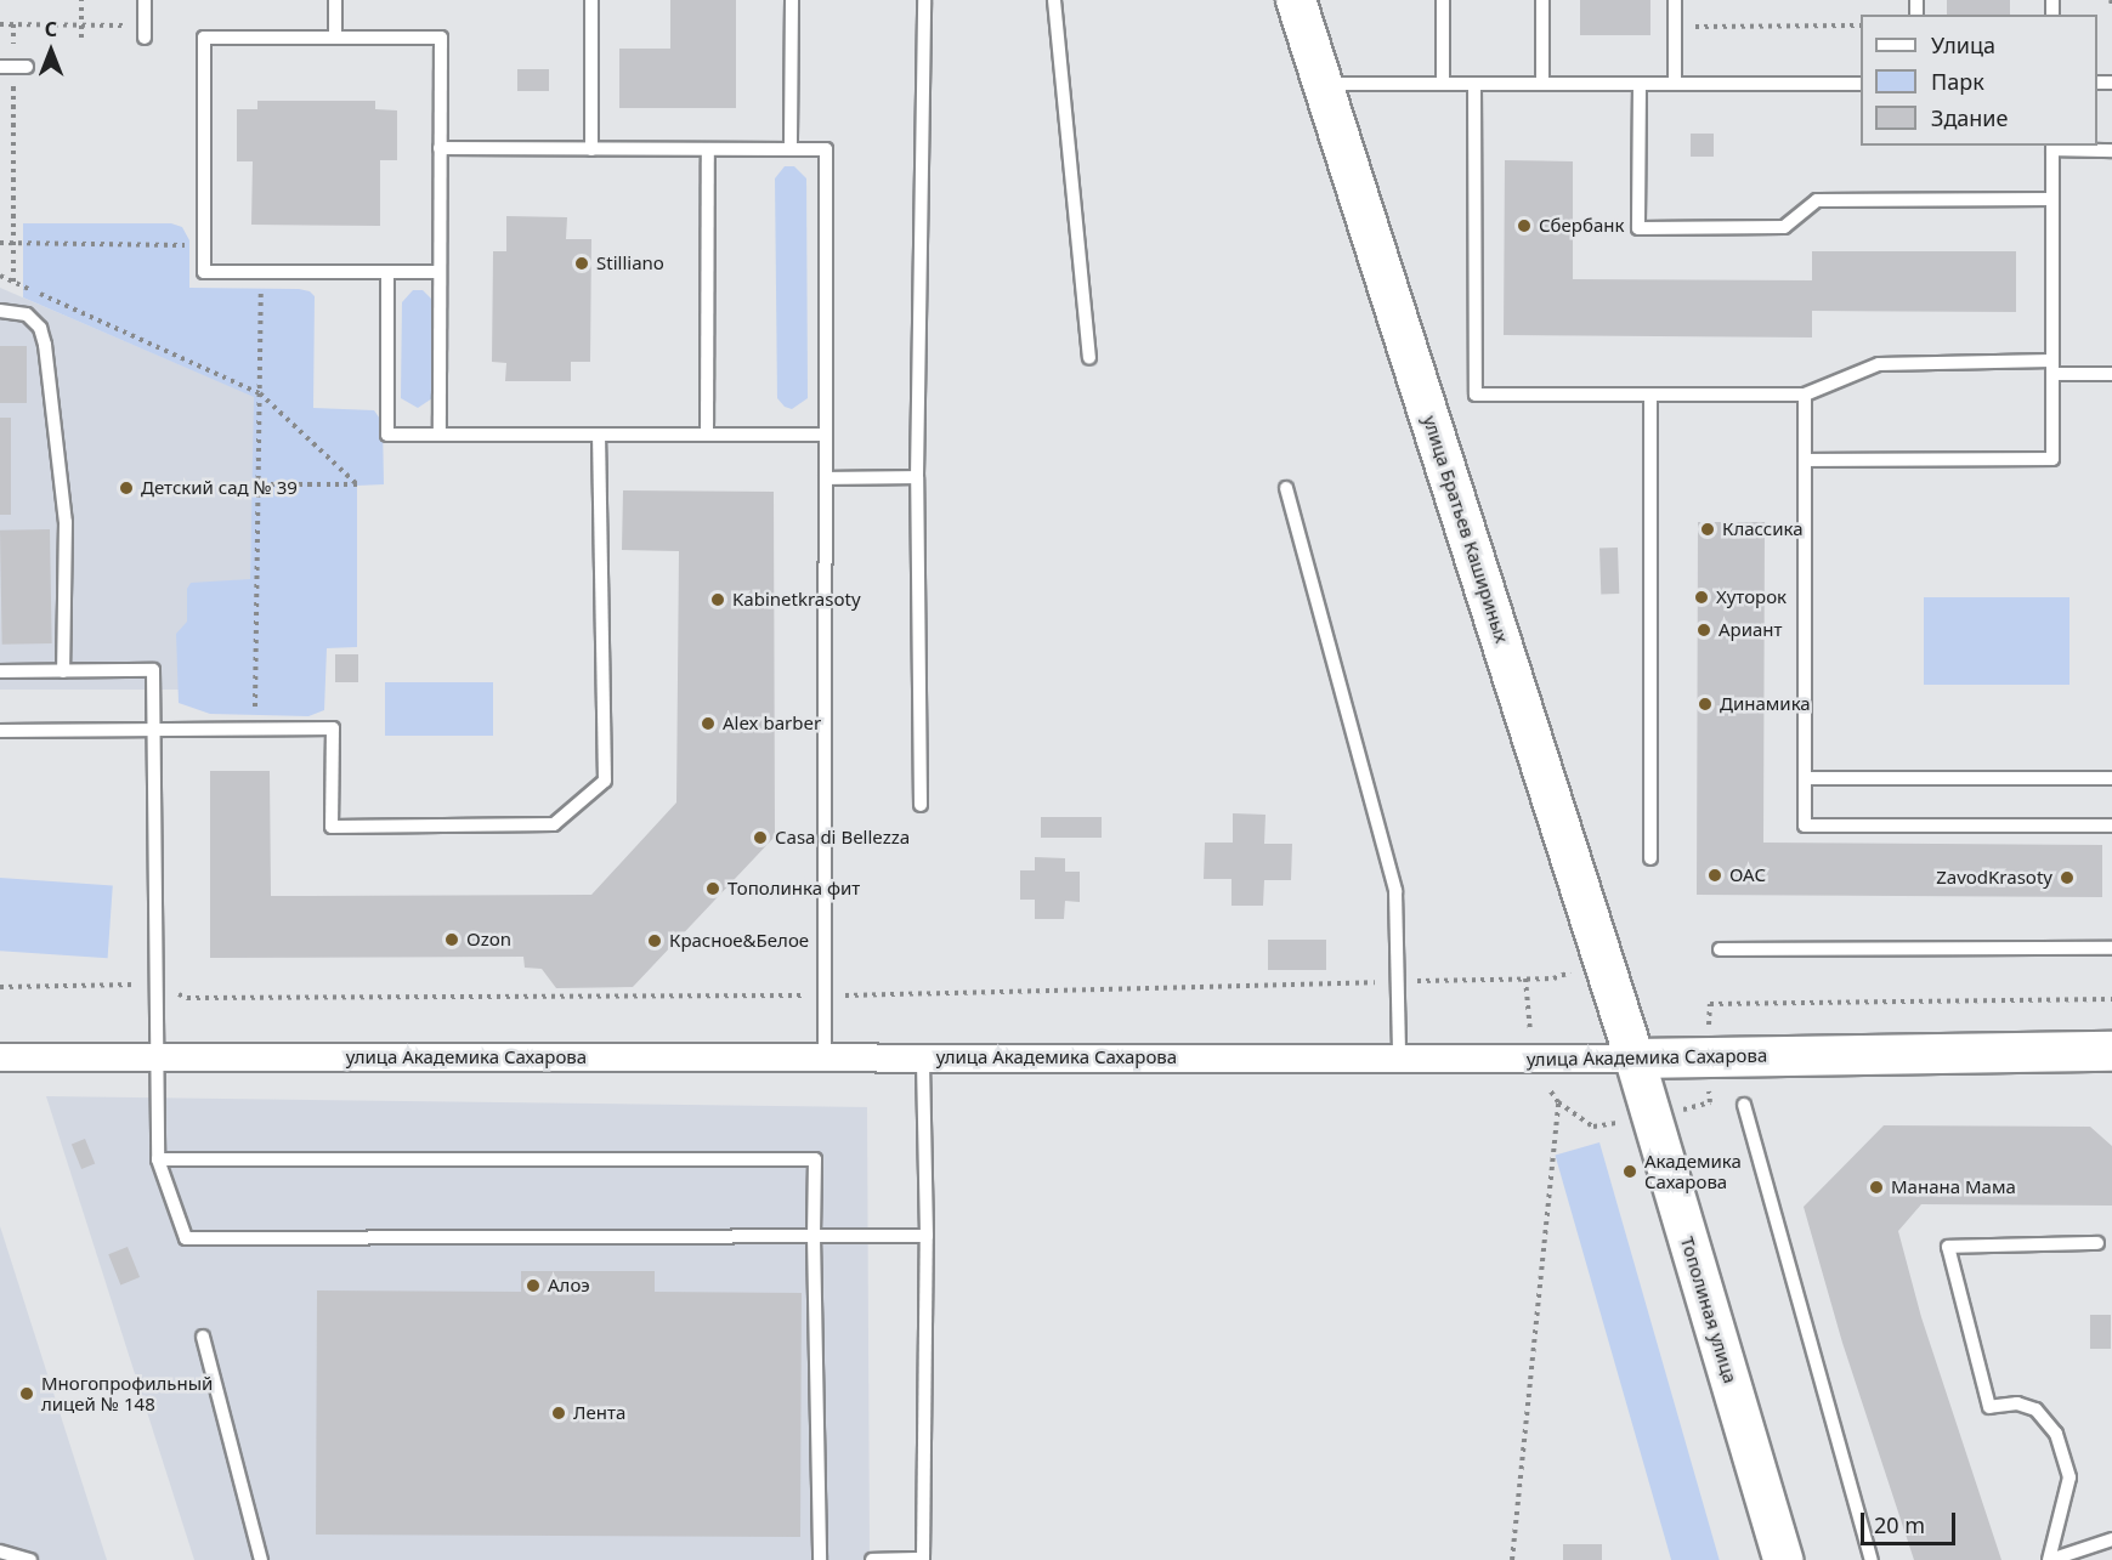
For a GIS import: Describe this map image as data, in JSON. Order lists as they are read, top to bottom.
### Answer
{
  "streets": {
    "main road": ["улица Братьев Кашириных", "улица Академика Сахарова", "Тополиная улица"]
  },
  "crossings": [
    ["улица Братьев Кашириных", "улица Академика Сахарова"],
    ["улица Братьев Кашириных", "Тополиная улица"],
    ["улица Академика Сахарова", "Тополиная улица"]
  ],
  "places": [
    "Сбербанк",
    "Stilliano",
    "Детский сад № 39",
    "Классика",
    "Хуторок",
    "Kabinetkrasoty",
    "Ариант",
    "Динамика",
    "Alex barber",
    "Casa di Bellezza",
    "ОАС",
    "ZavodKrasoty",
    "Тополинка фит",
    "Ozon",
    "Красное&Белое",
    "Академика Сахарова",
    "Манана Мама",
    "Алоэ",
    "Многопрофильный лицей № 148",
    "Лента"
  ],
  "legend": ["Улица", "Парк", "Здание"],
  "scale_bar": "20 m",
  "north": "top"
}
